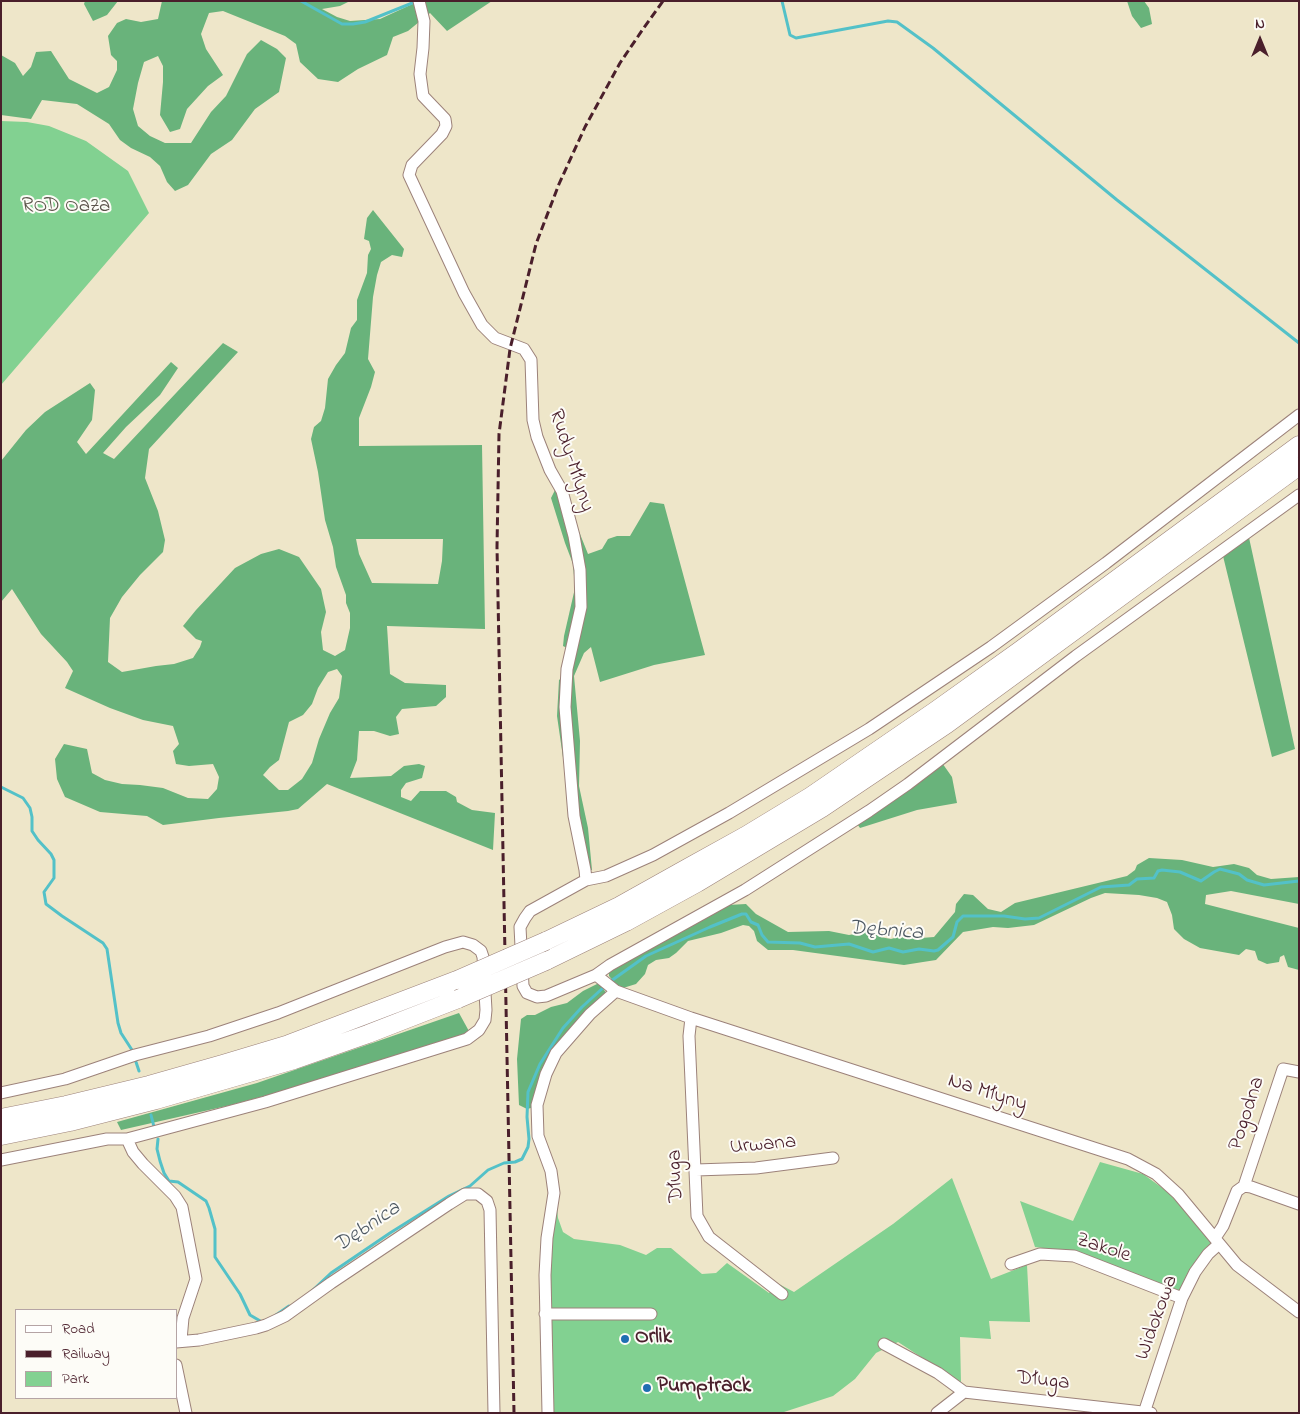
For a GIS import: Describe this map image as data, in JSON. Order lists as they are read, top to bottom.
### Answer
{
  "streets": {
    "street": [
      "Rudy-Młyny",
      "Na Młyny",
      "Pogodna",
      "Urwana",
      "Długa",
      "Zakole",
      "Widokowa"
    ]
  },
  "crossings": [
    ["Na Młyny", "Długa"],
    ["Na Młyny", "Widokowa"],
    ["Pogodna", "Widokowa"],
    ["Urwana", "Długa"],
    ["Długa", "Widokowa"],
    ["Zakole", "Widokowa"]
  ],
  "water": ["Dębnica"],
  "parks": ["ROD Oaza"],
  "places": ["Orlik", "Pumptrack"],
  "legend": ["Road", "Railway", "Park"],
  "north": "top"
}
